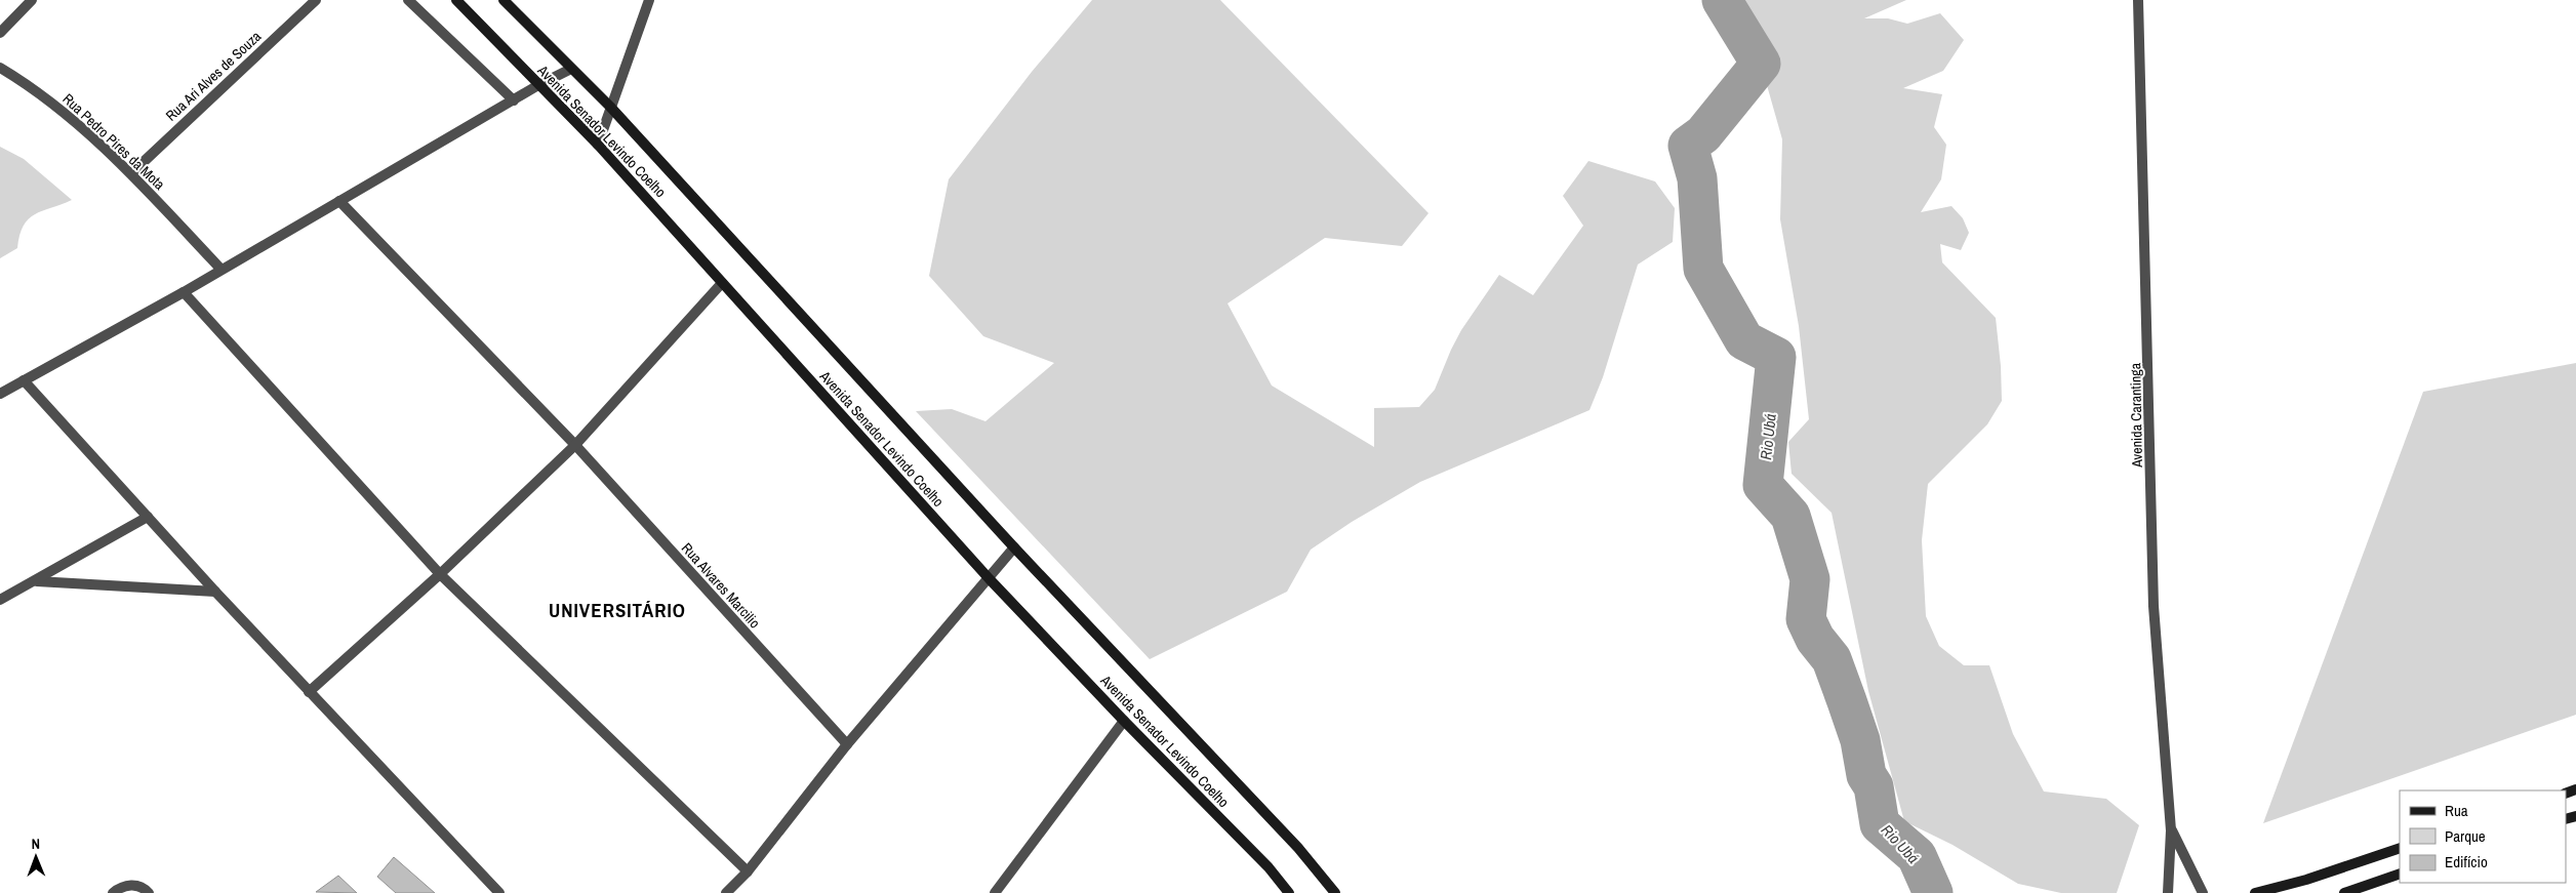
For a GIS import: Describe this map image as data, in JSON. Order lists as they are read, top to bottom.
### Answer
{
  "streets": {
    "street": [
      "Rua Ari Alves de Souza",
      "Avenida Senador Levindo Coelho",
      "Rua Pedro Pires da Mota",
      "Avenida Carantinga",
      "Rua Alvares Marcilio"
    ]
  },
  "crossings": [
    ["Rua Ari Alves de Souza", "Rua Pedro Pires da Mota"]
  ],
  "districts": ["UNIVERSITÁRIO"],
  "water": ["Rio Ubá"],
  "legend": ["Rua", "Parque", "Edifício"],
  "north": "top"
}
